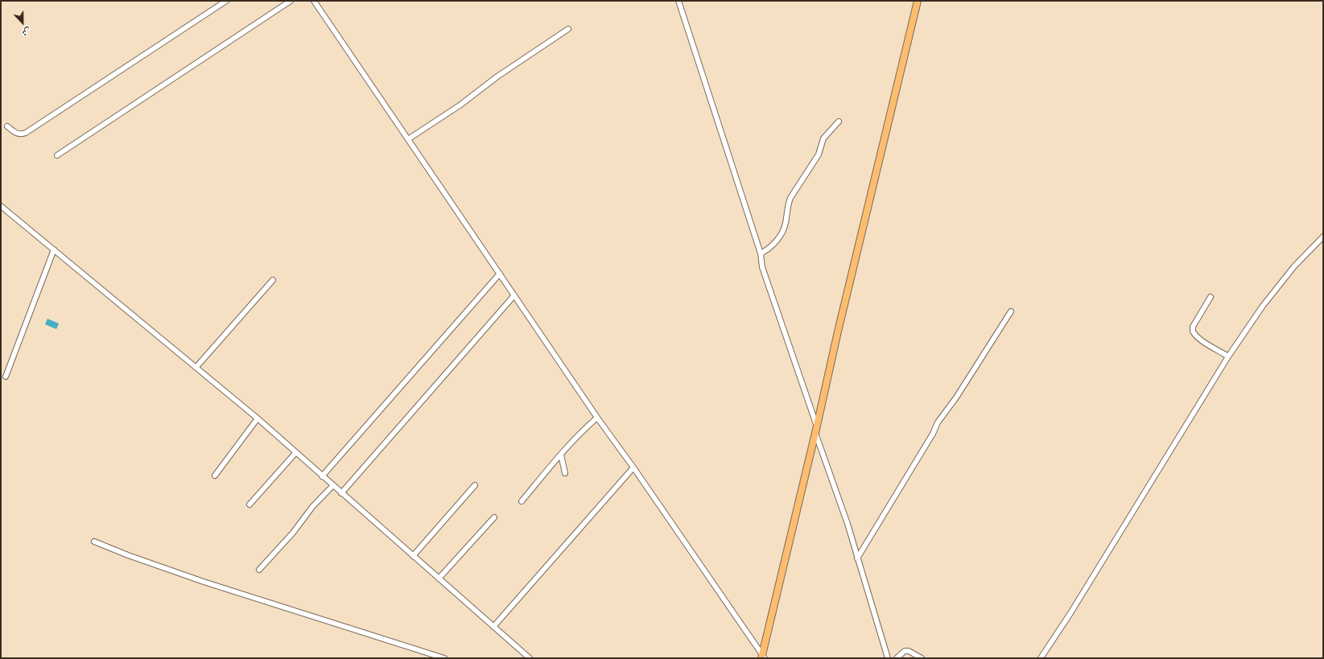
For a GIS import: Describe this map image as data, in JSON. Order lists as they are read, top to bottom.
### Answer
{
  "north": "bottom"
}
